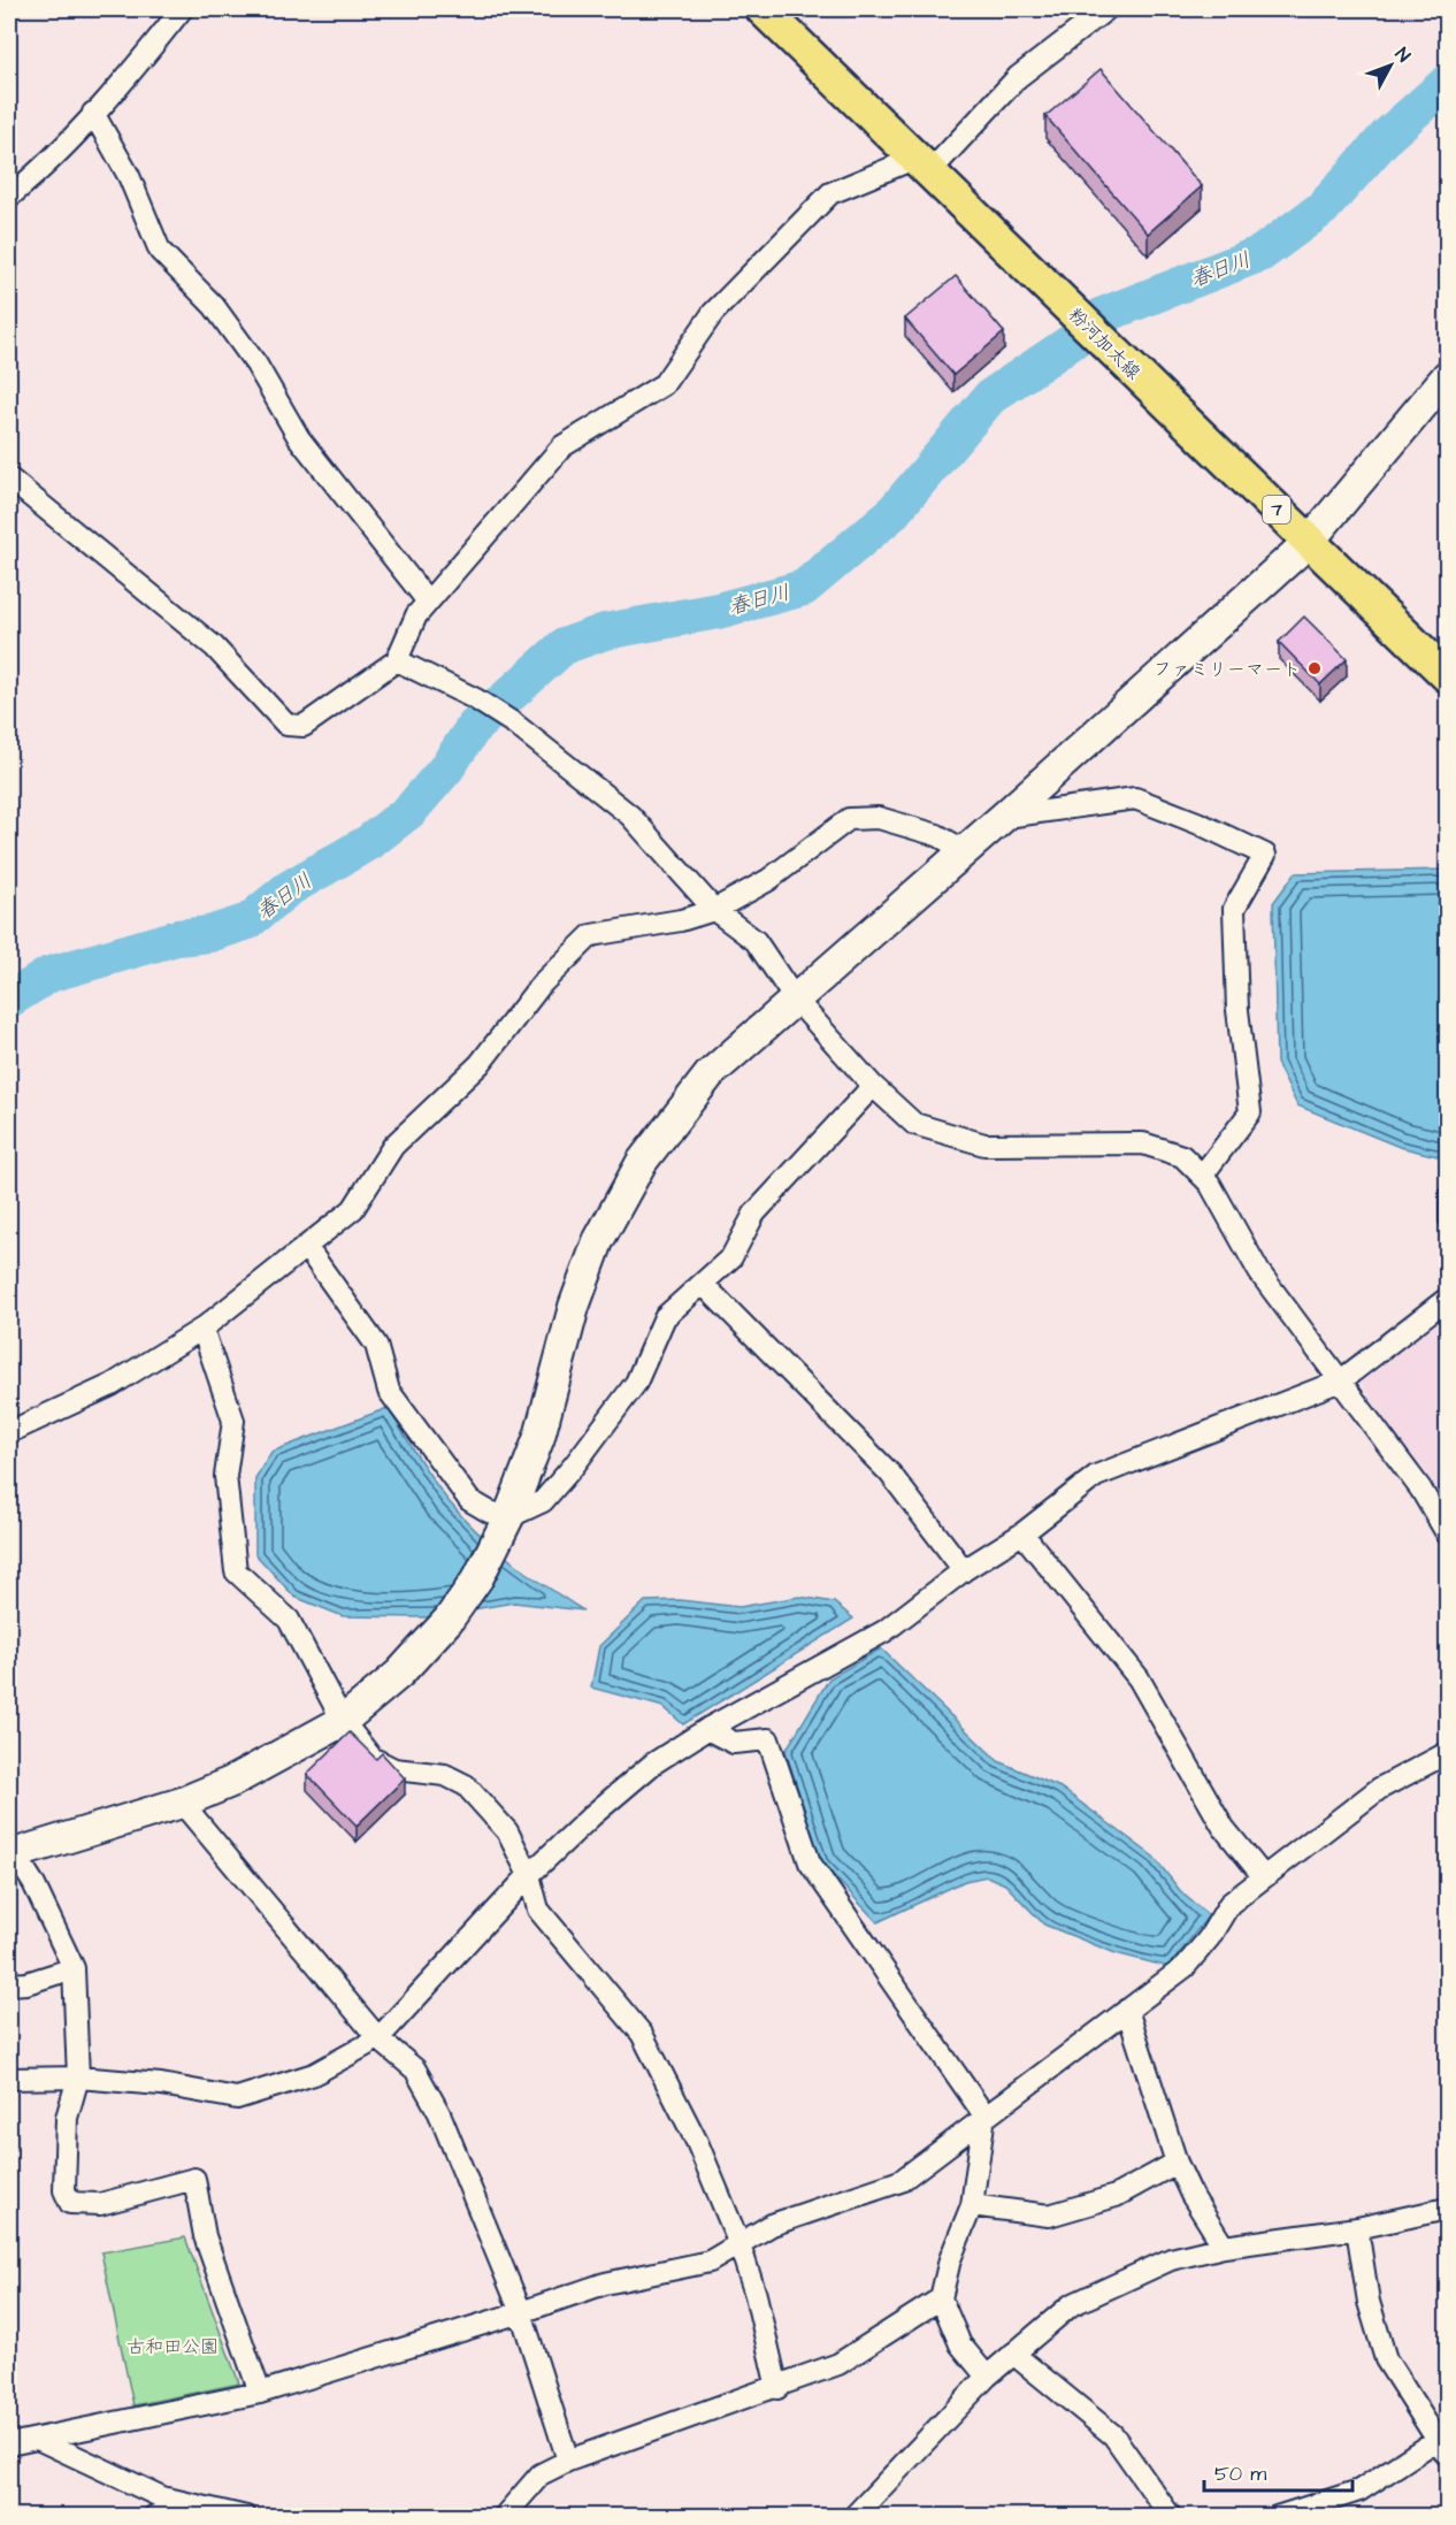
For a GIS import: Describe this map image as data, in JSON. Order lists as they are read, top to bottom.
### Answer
{
  "streets": {
    "main road": ["粉河加太線", "7"]
  },
  "water": ["春日川"],
  "parks": ["古和田公園"],
  "places": ["ファミリーマート"],
  "scale_bar": "50 m",
  "north": "top right"
}
